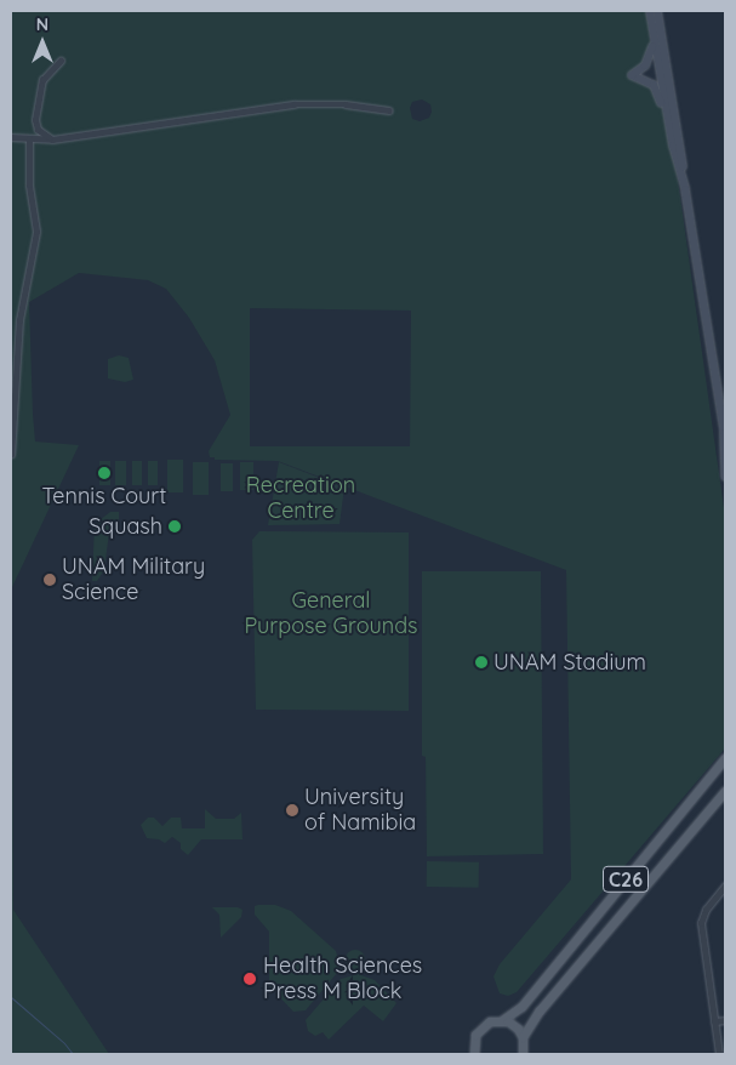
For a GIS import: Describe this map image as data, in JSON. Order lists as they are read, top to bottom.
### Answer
{
  "streets": {
    "main road": ["C26"]
  },
  "parks": ["Recreation Centre", "General Purpose Grounds"],
  "places": [
    "Tennis Court",
    "Squash",
    "UNAM Military Science",
    "UNAM Stadium",
    "University of Namibia",
    "Health Sciences Press M Block"
  ],
  "north": "top"
}
